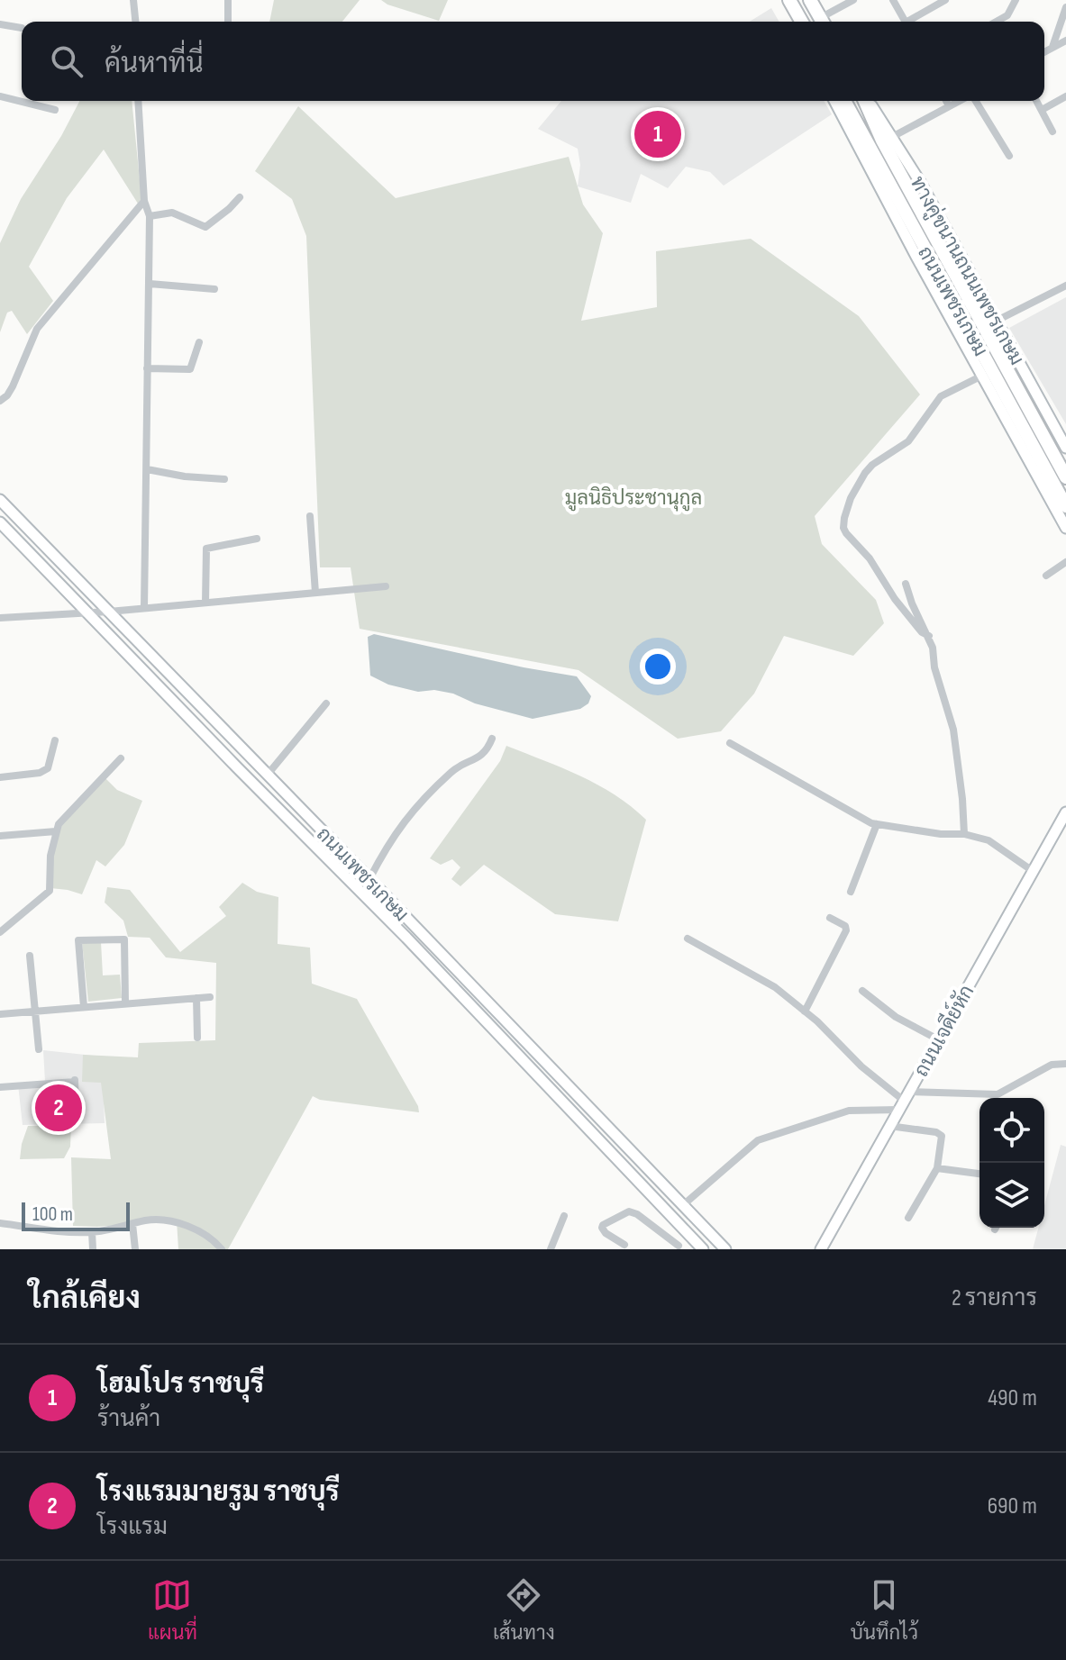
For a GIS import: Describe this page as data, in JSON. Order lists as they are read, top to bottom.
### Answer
{
  "streets": {
    "highway": ["ถนนเพชรเกษม"],
    "main road": ["ทางคู่ขนานถนนเพชรเกษม", "ถนนเจดีย์หัก"]
  },
  "parks": ["มูลนิธิประชานุกูล"],
  "scale_bar": "100 m",
  "page": {
    "search": "ค้นหาที่นี่",
    "pins": ["1", "2"],
    "scale": "100 m",
    "heading": ["ใกล้เคียง", "2 รายการ"],
    "list": [
      {
        "mark": "1",
        "name": "โฮมโปร ราชบุรี",
        "note": "ร้านค้า",
        "value": "490 m"
      },
      {
        "mark": "2",
        "name": "โรงแรมมายรูม ราชบุรี",
        "note": "โรงแรม",
        "value": "690 m"
      }
    ],
    "nav": ["แผนที่", "เส้นทาง", "บันทึกไว้"]
  }
}
